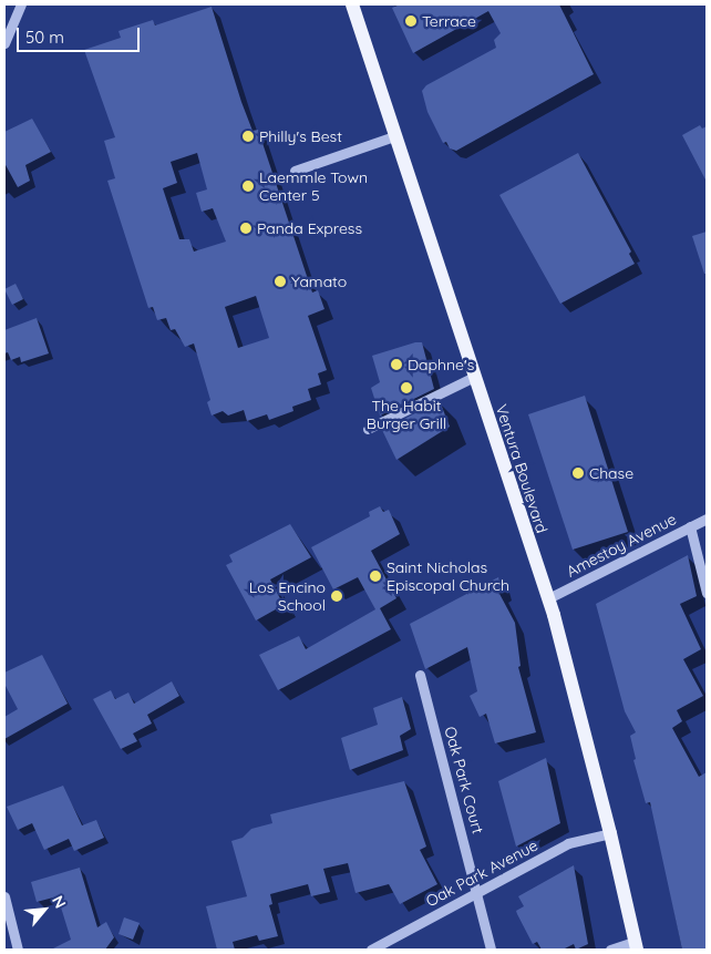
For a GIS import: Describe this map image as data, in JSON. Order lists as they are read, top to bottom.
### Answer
{
  "streets": {
    "main road": ["Ventura Boulevard"],
    "street": ["Amestoy Avenue", "Oak Park Court", "Oak Park Avenue"]
  },
  "crossings": [
    ["Ventura Boulevard", "Amestoy Avenue"],
    ["Ventura Boulevard", "Oak Park Avenue"],
    ["Oak Park Court", "Oak Park Avenue"]
  ],
  "places": [
    "Terrace",
    "Philly's Best",
    "Laemmle Town Center 5",
    "Panda Express",
    "Yamato",
    "Daphne's",
    "The Habit Burger Grill",
    "Chase",
    "Saint Nicholas Episcopal Church",
    "Los Encino School"
  ],
  "scale_bar": "50 m",
  "north": "top right"
}
